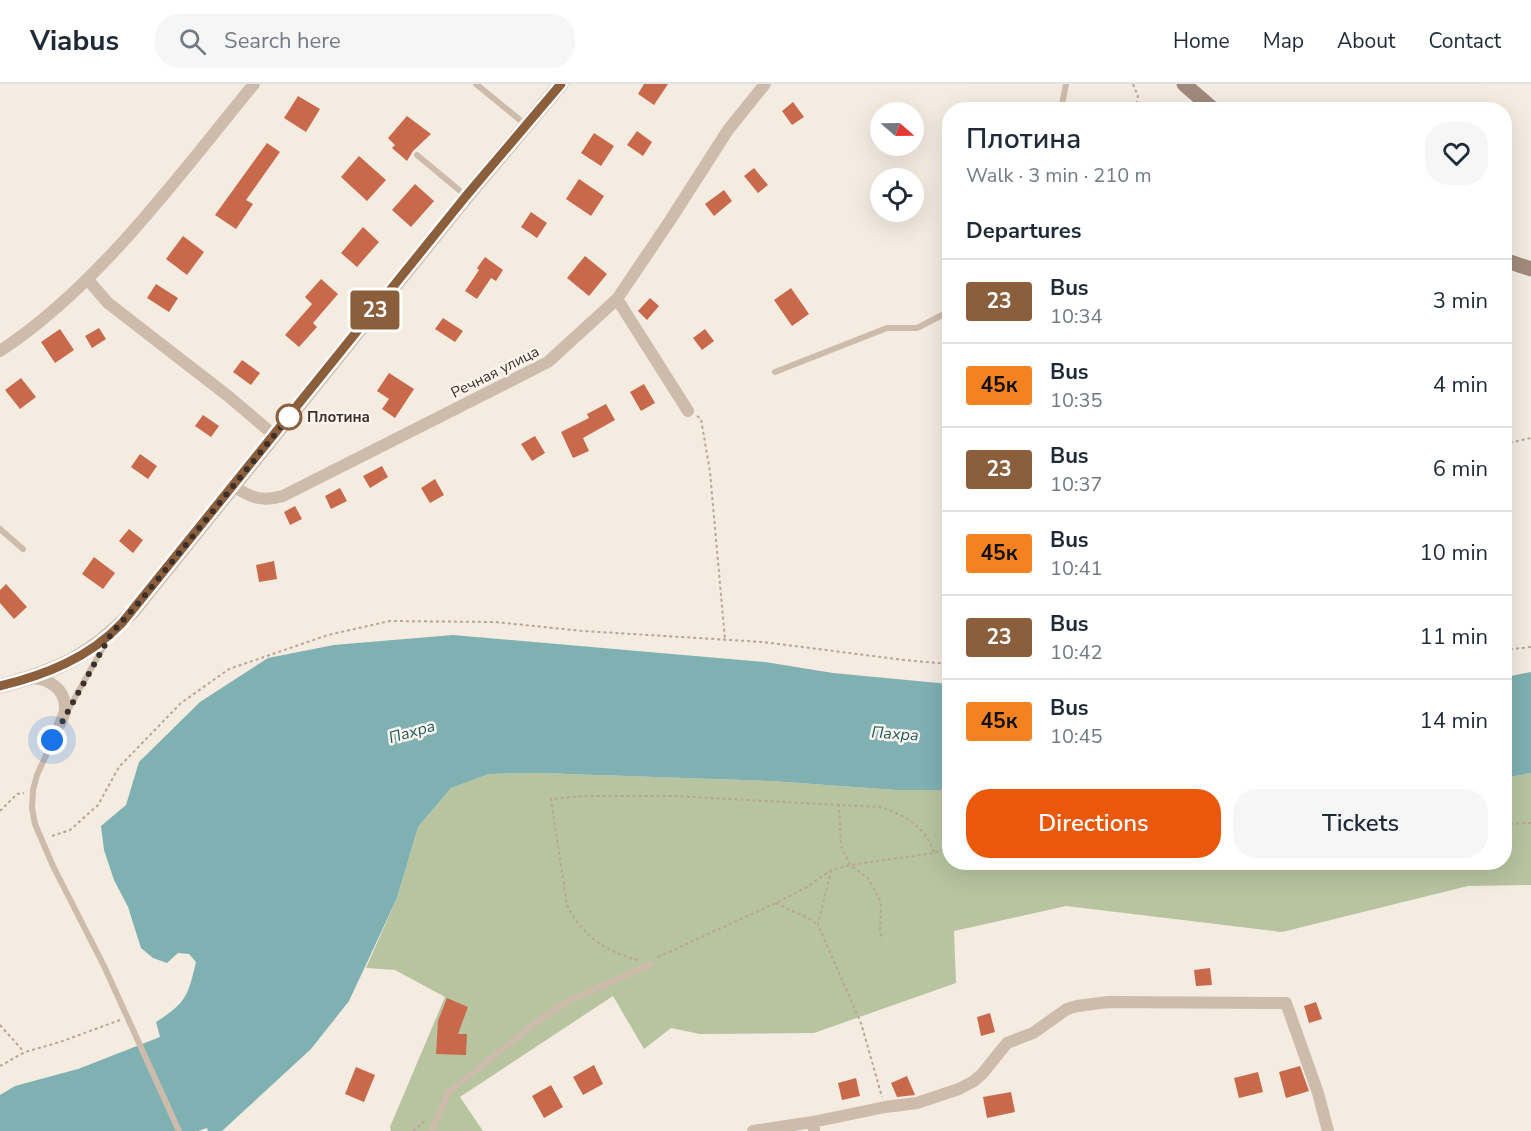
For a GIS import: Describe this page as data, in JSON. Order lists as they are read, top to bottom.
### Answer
{
  "streets": {
    "street": ["Речная улица"]
  },
  "water": ["Пахра"],
  "places": ["Плотина"],
  "lines": ["bus line 23"],
  "north": "right",
  "page": {
    "header": "Viabus",
    "search": "Search here",
    "nav": [
      "Home",
      "Map",
      "About",
      "Contact"
    ],
    "on_map": "23",
    "heading": [
      ["Плотина", "Walk · 3 min · 210 m"],
      "Departures"
    ],
    "list": [
      {
        "mark": "23",
        "name": "Bus",
        "note": "10:34",
        "value": "3 min"
      },
      {
        "mark": "45к",
        "name": "Bus",
        "note": "10:35",
        "value": "4 min"
      },
      {
        "mark": "23",
        "name": "Bus",
        "note": "10:37",
        "value": "6 min"
      },
      {
        "mark": "45к",
        "name": "Bus",
        "note": "10:41",
        "value": "10 min"
      },
      {
        "mark": "23",
        "name": "Bus",
        "note": "10:42",
        "value": "11 min"
      },
      {
        "mark": "45к",
        "name": "Bus",
        "note": "10:45",
        "value": "14 min"
      }
    ],
    "buttons": ["Directions", "Tickets"]
  }
}
